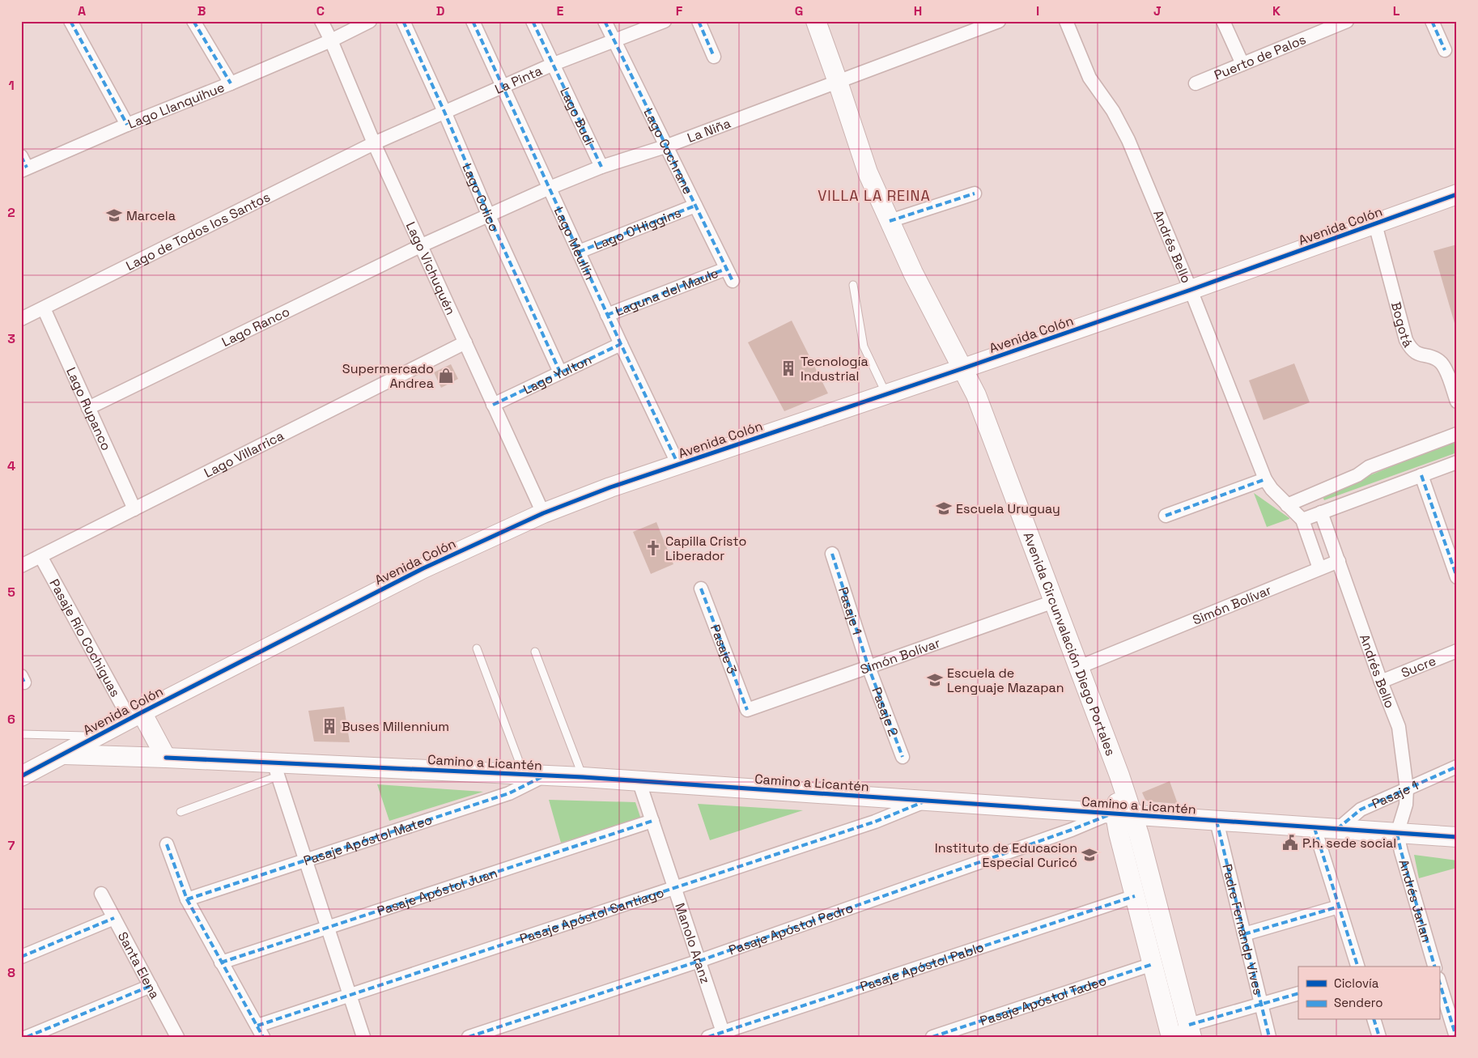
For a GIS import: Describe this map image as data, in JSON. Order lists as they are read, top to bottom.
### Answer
{
  "streets": {
    "street": [
      "Puerto de Palos",
      "La Pinta",
      "Lago Llanquihue",
      "Lago Budi",
      "La Niña",
      "Lago Cochrane",
      "Lago Colico",
      "Avenida Colón",
      "Lago O'Higgins",
      "Lago de Todos los Santos",
      "Lago Meullín",
      "Andrés Bello",
      "Lago Vichuquén",
      "Laguna del Maule",
      "Bogotá",
      "Lago Ranco",
      "Lago Yulton",
      "Lago Rupanco",
      "Lago Villarrica",
      "Simón Bolívar",
      "Pasaje 1",
      "Pasaje Río Cochiguas",
      "Avenida Circunvalación Diego Portales",
      "Pasaje 3",
      "Sucre",
      "Pasaje 2",
      "Camino a Licantén",
      "Pasaje Apóstol Mateo",
      "Pasaje Apóstol Juan",
      "Andrés Jarlan",
      "Pasaje Apóstol Santiago",
      "Pasaje Apóstol Pedro",
      "Padre Fernandp Vives",
      "Manolo Aranz",
      "Santa Elena",
      "Pasaje Apóstol Pablo",
      "Pasaje Apóstol Tadeo"
    ]
  },
  "crossings": [
    ["La Pinta", "Lago Budi"],
    ["La Pinta", "Lago Cochrane"],
    ["La Pinta", "Lago Colico"],
    ["La Pinta", "Lago de Todos los Santos"],
    ["La Pinta", "Lago Meullín"],
    ["La Pinta", "Lago Vichuquén"],
    ["Lago Llanquihue", "Lago Vichuquén"],
    ["Lago Budi", "La Niña"],
    ["La Niña", "Lago Cochrane"],
    ["La Niña", "Lago Colico"],
    ["La Niña", "Lago Meullín"],
    ["La Niña", "Lago Vichuquén"],
    ["La Niña", "Lago Ranco"],
    ["La Niña", "Avenida Circunvalación Diego Portales"],
    ["Lago Cochrane", "Lago O'Higgins"],
    ["Lago Cochrane", "Laguna del Maule"],
    ["Lago Colico", "Lago Yulton"],
    ["Avenida Colón", "Lago Meullín"],
    ["Avenida Colón", "Andrés Bello"],
    ["Avenida Colón", "Lago Vichuquén"],
    ["Avenida Colón", "Bogotá"],
    ["Avenida Colón", "Pasaje Río Cochiguas"],
    ["Avenida Colón", "Avenida Circunvalación Diego Portales"],
    ["Avenida Colón", "Camino a Licantén"],
    ["Lago O'Higgins", "Lago Meullín"],
    ["Lago de Todos los Santos", "Lago Vichuquén"],
    ["Lago de Todos los Santos", "Lago Rupanco"],
    ["Lago Meullín", "Laguna del Maule"],
    ["Lago Meullín", "Lago Yulton"],
    ["Andrés Bello", "Simón Bolívar"],
    ["Andrés Bello", "Pasaje 1"],
    ["Andrés Bello", "Sucre"],
    ["Andrés Bello", "Camino a Licantén"],
    ["Andrés Bello", "Andrés Jarlan"],
    ["Lago Vichuquén", "Lago Ranco"],
    ["Lago Vichuquén", "Lago Yulton"],
    ["Lago Vichuquén", "Lago Villarrica"],
    ["Lago Ranco", "Lago Rupanco"],
    ["Lago Rupanco", "Lago Villarrica"],
    ["Lago Villarrica", "Pasaje Río Cochiguas"],
    ["Simón Bolívar", "Pasaje 1"],
    ["Simón Bolívar", "Avenida Circunvalación Diego Portales"],
    ["Simón Bolívar", "Pasaje 3"],
    ["Simón Bolívar", "Pasaje 2"],
    ["Pasaje 1", "Pasaje 2"],
    ["Pasaje 1", "Camino a Licantén"],
    ["Avenida Circunvalación Diego Portales", "Camino a Licantén"],
    ["Avenida Circunvalación Diego Portales", "Pasaje Apóstol Pedro"],
    ["Avenida Circunvalación Diego Portales", "Pasaje Apóstol Pablo"],
    ["Avenida Circunvalación Diego Portales", "Pasaje Apóstol Tadeo"],
    ["Camino a Licantén", "Pasaje Apóstol Mateo"],
    ["Camino a Licantén", "Andrés Jarlan"],
    ["Camino a Licantén", "Pasaje Apóstol Santiago"],
    ["Camino a Licantén", "Pasaje Apóstol Pedro"],
    ["Camino a Licantén", "Padre Fernandp Vives"],
    ["Camino a Licantén", "Manolo Aranz"],
    ["Pasaje Apóstol Juan", "Manolo Aranz"],
    ["Pasaje Apóstol Santiago", "Manolo Aranz"],
    ["Pasaje Apóstol Pedro", "Manolo Aranz"],
    ["Manolo Aranz", "Pasaje Apóstol Pablo"]
  ],
  "districts": ["VILLA LA REINA"],
  "places": {
    "school or university": [
      "Marcela",
      "Escuela Uruguay",
      "Escuela de Lenguaje Mazapan",
      "Instituto de Educacion Especial Curicó"
    ],
    "building": ["Tecnología Industrial", "Buses Millennium"],
    "shop": ["Supermercado Andrea"],
    "church": ["Capilla Cristo Liberador"],
    "public building": ["P.h. sede social"]
  },
  "legend": ["Ciclovía", "Sendero"],
  "grid": {
    "columns": [
      "A",
      "B",
      "C",
      "D",
      "E",
      "F",
      "G",
      "H",
      "I",
      "J",
      "K",
      "L"
    ],
    "rows": [
      "1",
      "2",
      "3",
      "4",
      "5",
      "6",
      "7",
      "8"
    ]
  }
}
